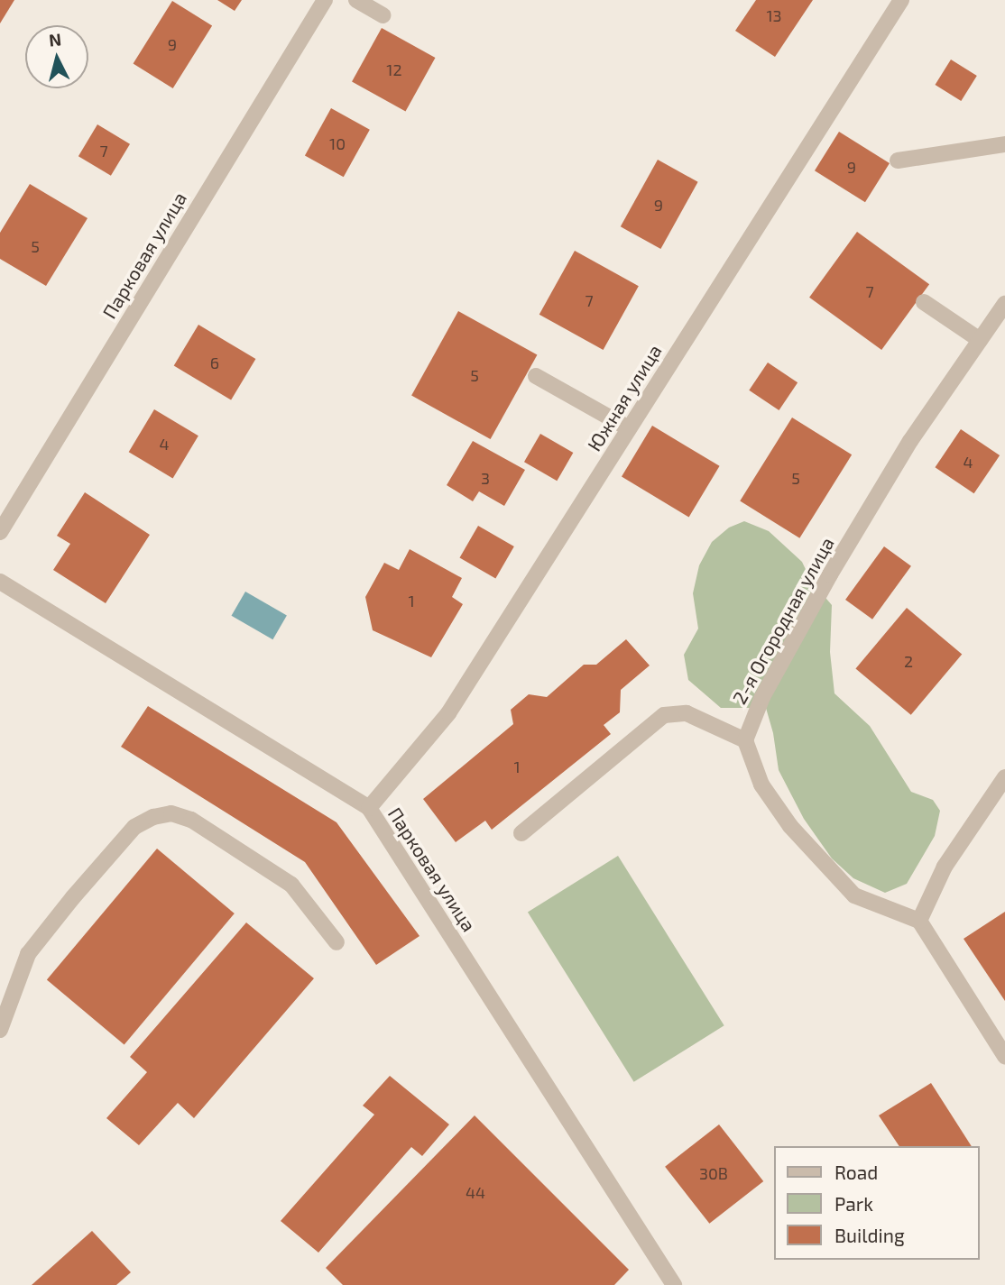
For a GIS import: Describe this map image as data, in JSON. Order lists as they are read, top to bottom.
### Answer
{
  "streets": {
    "street": ["Парковая улица", "Южная улица", "2-я Огородная улица"]
  },
  "crossings": [
    ["Парковая улица", "Южная улица"]
  ],
  "house_numbers": [
    "13",
    "9",
    "12",
    "10",
    "7",
    "9",
    "9",
    "5",
    "7",
    "7",
    "6",
    "5",
    "4",
    "4",
    "3",
    "5",
    "1",
    "2",
    "1",
    "30В",
    "44"
  ],
  "legend": ["Road", "Park", "Building"],
  "north": "top"
}
